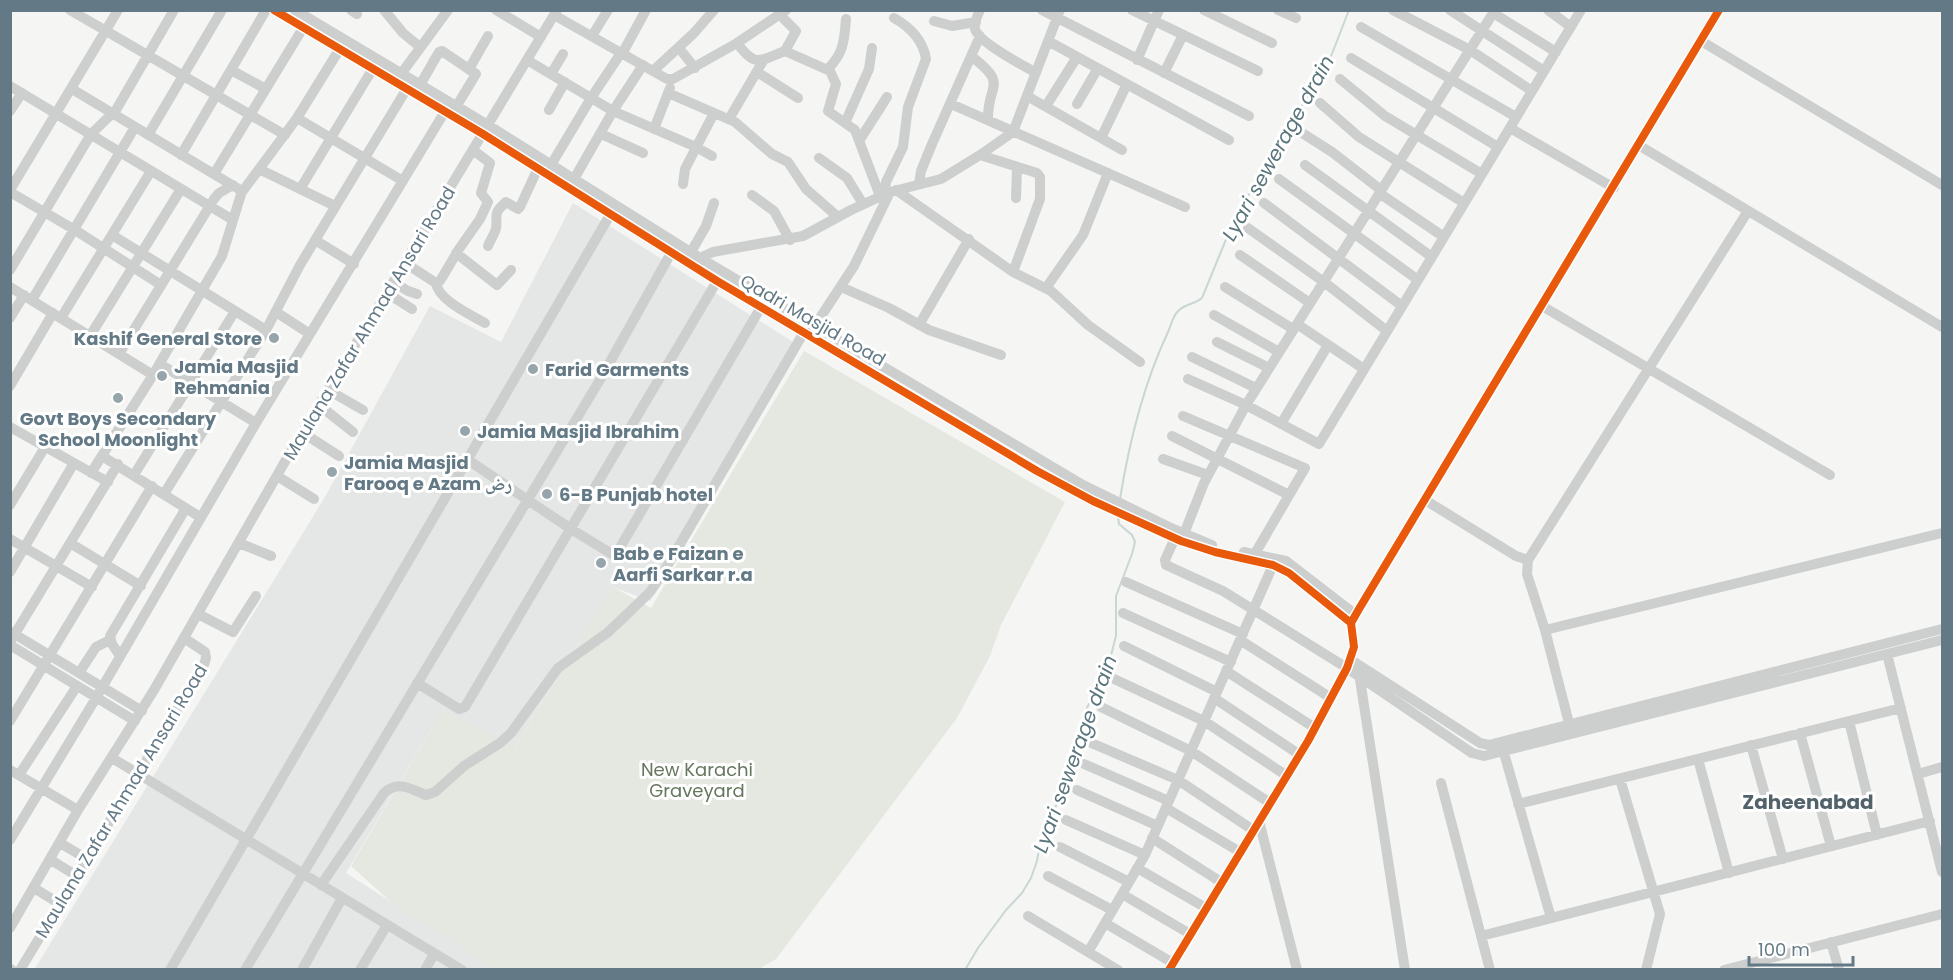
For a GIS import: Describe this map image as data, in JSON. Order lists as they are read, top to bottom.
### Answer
{
  "streets": {
    "street": ["Qadri Masjid Road", "Maulana Zafar Ahmad Ansari Road"]
  },
  "crossings": [
    ["Qadri Masjid Road", "Maulana Zafar Ahmad Ansari Road"]
  ],
  "districts": ["Zaheenabad"],
  "water": ["Lyari sewerage drain"],
  "parks": ["New Karachi Graveyard"],
  "places": [
    "Kashif General Store",
    "Farid Garments",
    "Jamia Masjid Rehmania",
    "Govt Boys Secondary School Moonlight",
    "Jamia Masjid Ibrahim",
    "Jamia Masjid Farooq e Azam رض",
    "6-B Punjab hotel",
    "Bab e Faizan e Aarfi Sarkar r.a"
  ],
  "scale_bar": "100 m"
}
